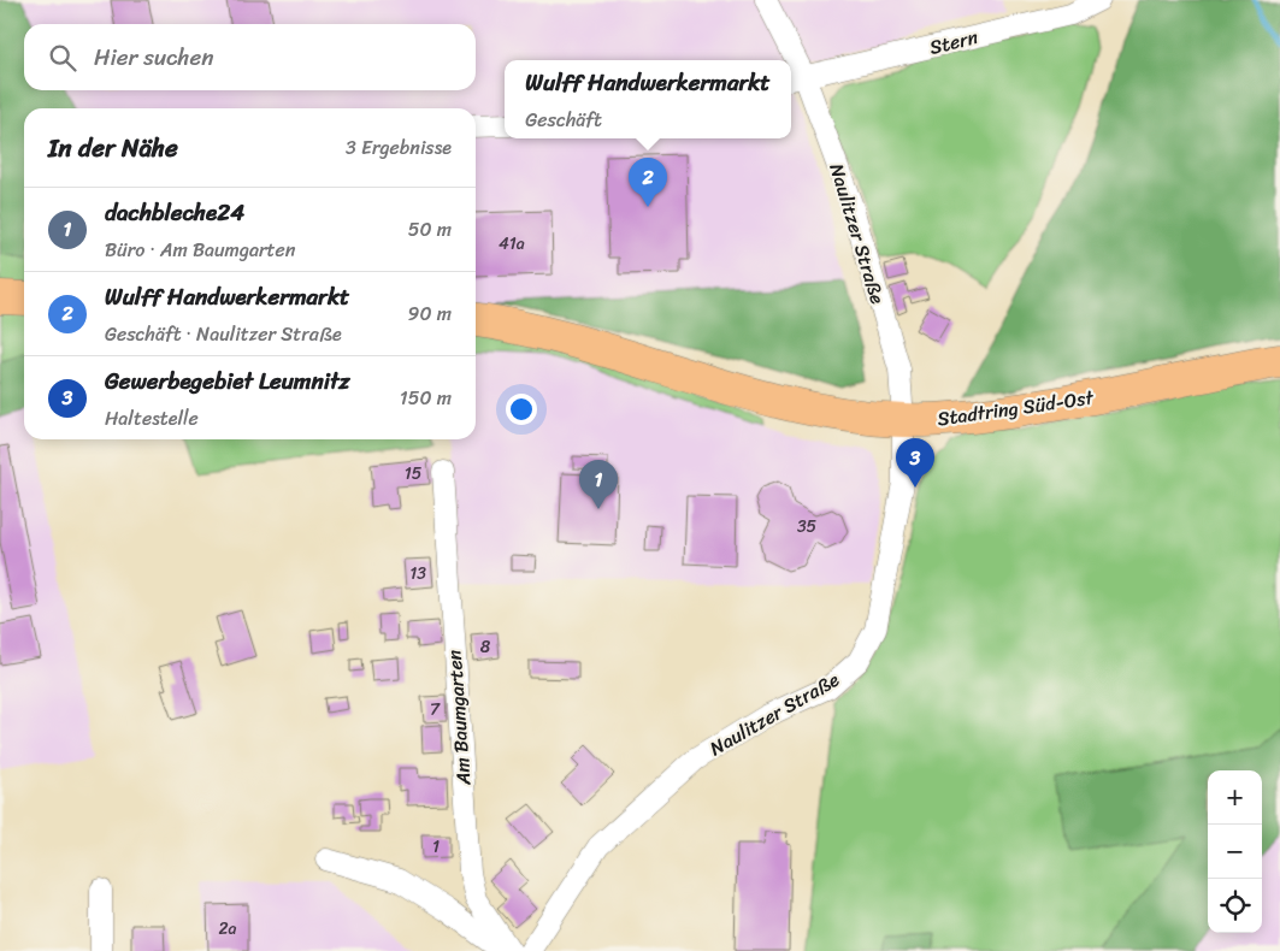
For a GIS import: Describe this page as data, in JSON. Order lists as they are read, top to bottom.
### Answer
{
  "streets": {
    "main road": ["Stadtring Süd-Ost"],
    "street": ["Stern", "Naulitzer Straße", "Am Baumgarten"]
  },
  "crossings": [
    ["Stern", "Naulitzer Straße"],
    ["Naulitzer Straße", "Stadtring Süd-Ost"]
  ],
  "house_numbers": [
    "41a",
    "15",
    "35",
    "13",
    "8",
    "7",
    "1",
    "2a"
  ],
  "page": {
    "search": "Hier suchen",
    "popup": ["Wulff Handwerkermarkt", "Geschäft"],
    "heading": ["In der Nähe", "3 Ergebnisse"],
    "pins": ["2", "3", "1"],
    "list": [
      {
        "mark": "1",
        "name": "dachbleche24",
        "note": "Büro · Am Baumgarten",
        "value": "50 m"
      },
      {
        "mark": "2",
        "name": "Wulff Handwerkermarkt",
        "note": "Geschäft · Naulitzer Straße",
        "value": "90 m"
      },
      {
        "mark": "3",
        "name": "Gewerbegebiet Leumnitz",
        "note": "Haltestelle",
        "value": "150 m"
      }
    ],
    "map_buttons": ["+", "−"]
  }
}
